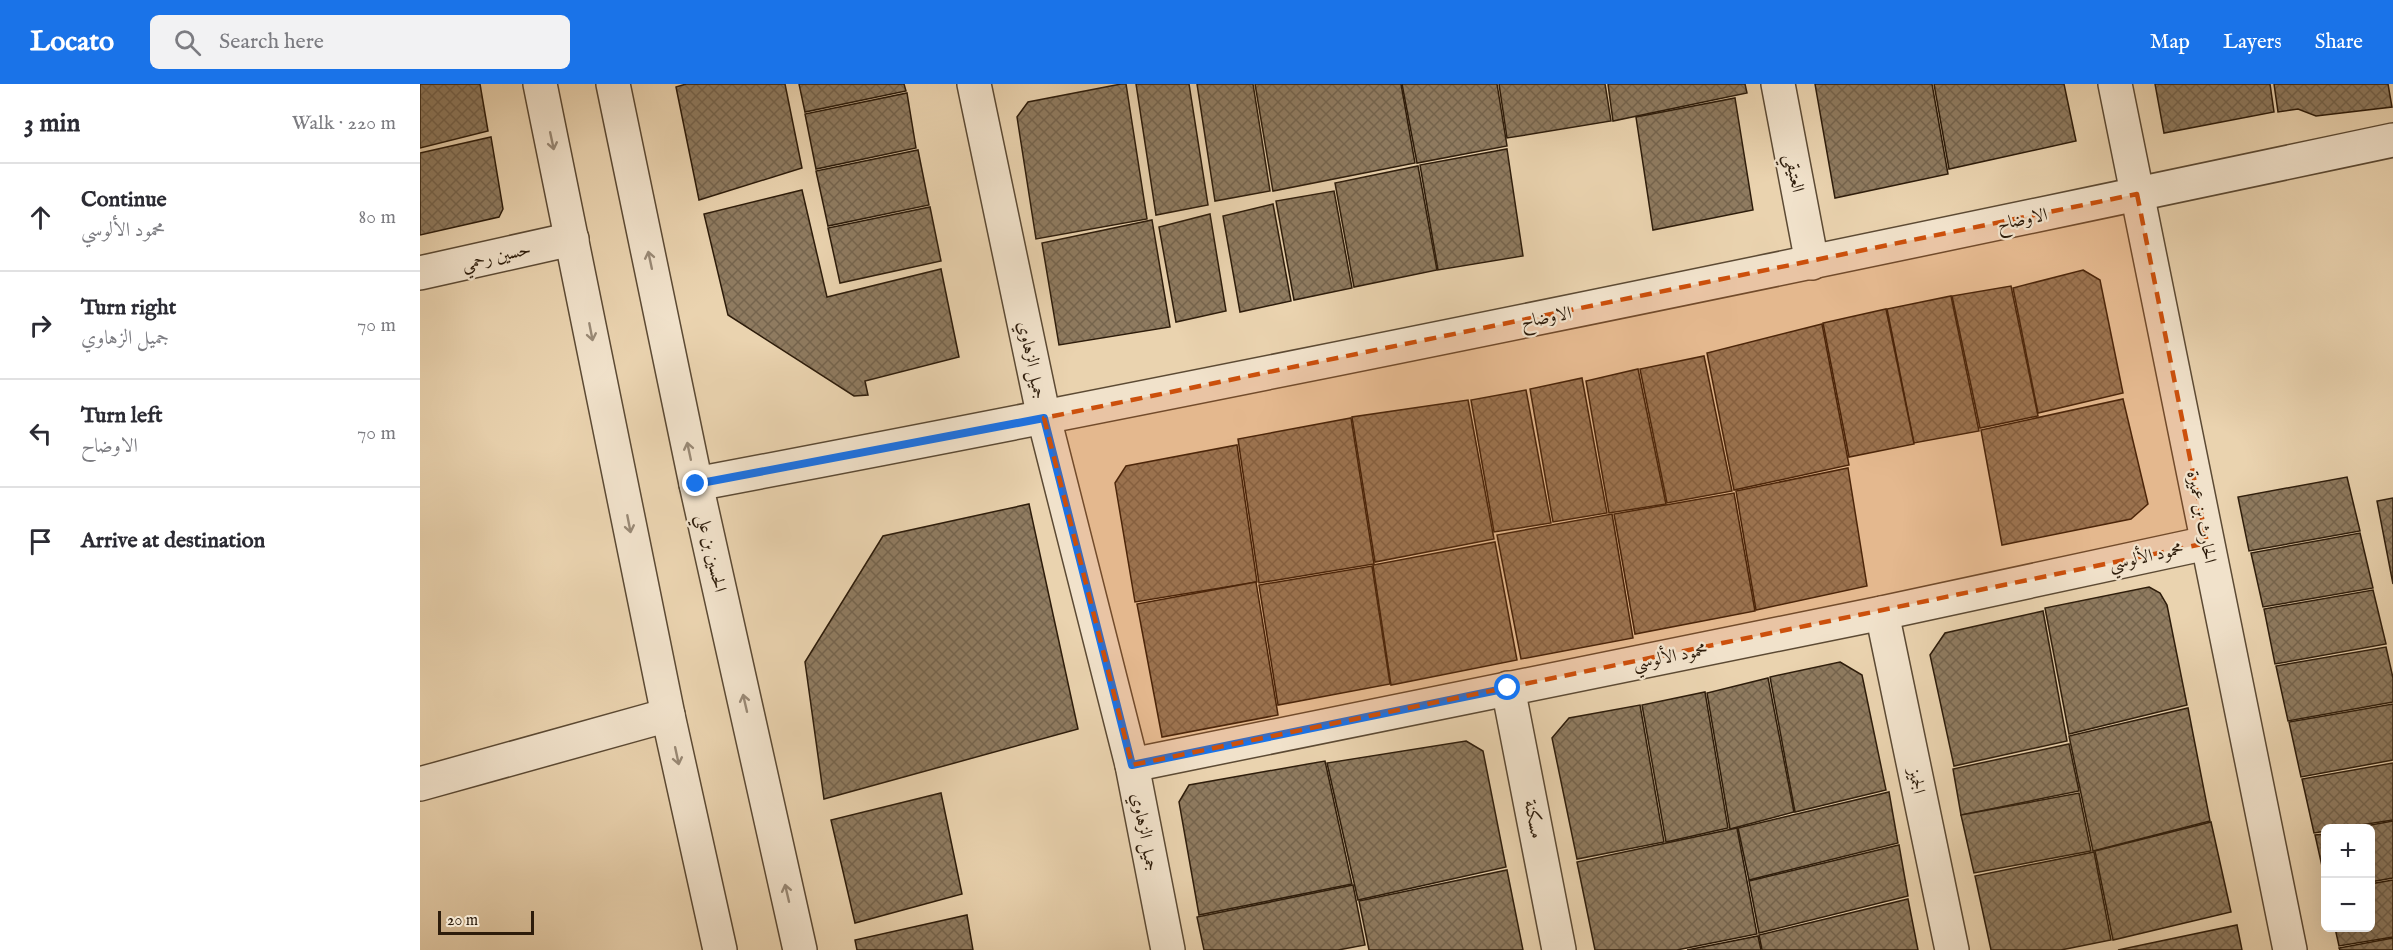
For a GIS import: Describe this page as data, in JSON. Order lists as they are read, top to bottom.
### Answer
{
  "streets": {
    "street": [
      "العتيقي",
      "الاوضاح",
      "حسين رحمي",
      "جميل الزهاوي",
      "الحارث بن عميرة",
      "الحسين بن علي",
      "محمود الألوسي",
      "الجميز",
      "مسكنة"
    ]
  },
  "crossings": [
    ["العتيقي", "الاوضاح"],
    ["الاوضاح", "جميل الزهاوي"],
    ["الاوضاح", "الحارث بن عميرة"],
    ["الاوضاح", "الحسين بن علي"],
    ["جميل الزهاوي", "محمود الألوسي"],
    ["الحارث بن عميرة", "محمود الألوسي"],
    ["محمود الألوسي", "الجميز"],
    ["محمود الألوسي", "مسكنة"]
  ],
  "scale_bar": "20 m",
  "page": {
    "header": "Locato",
    "search": "Search here",
    "nav": ["Map", "Layers", "Share"],
    "heading": ["3 min", "Walk · 220 m"],
    "list": [
      ["Continue", "محمود الألوسي", "80 m"],
      ["Turn right", "جميل الزهاوي", "70 m"],
      ["Turn left", "الاوضاح", "70 m"],
      "Arrive at destination"
    ],
    "map_buttons": ["+", "−"],
    "scale": "20 m"
  }
}
